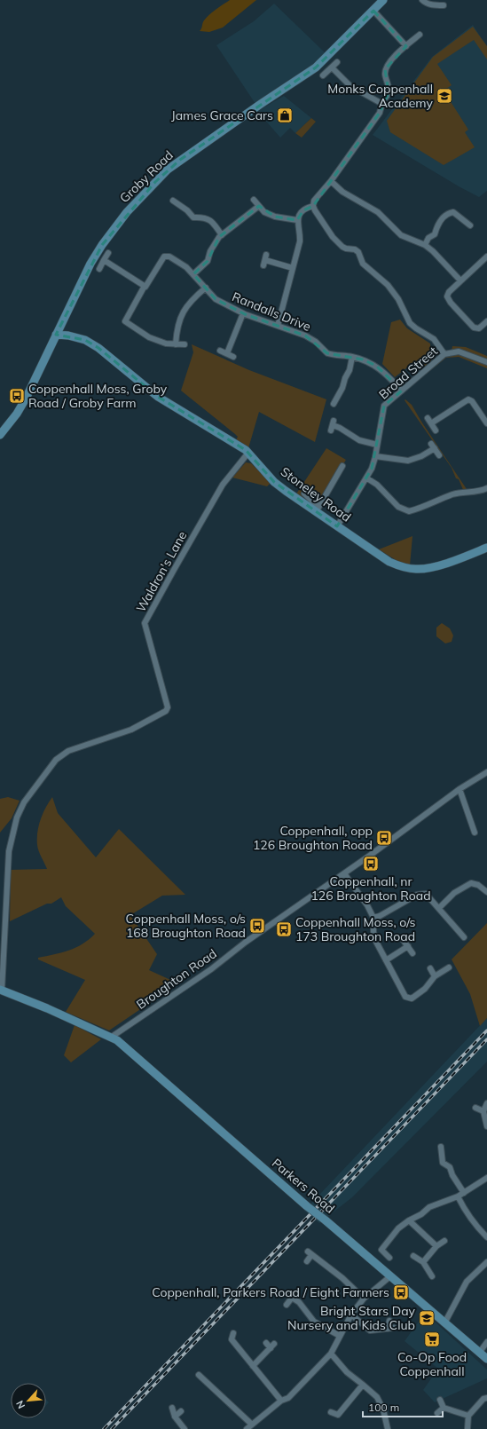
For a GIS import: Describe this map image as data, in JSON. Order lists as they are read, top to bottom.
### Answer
{
  "streets": {
    "street": [
      "Groby Road",
      "Randalls Drive",
      "Broad Street",
      "Stoneley Road",
      "Waldron's Lane",
      "Broughton Road",
      "Parkers Road"
    ]
  },
  "crossings": [
    ["Groby Road", "Stoneley Road"],
    ["Randalls Drive", "Broad Street"],
    ["Broad Street", "Stoneley Road"],
    ["Stoneley Road", "Waldron's Lane"],
    ["Waldron's Lane", "Parkers Road"],
    ["Broughton Road", "Parkers Road"]
  ],
  "places": {
    "school or university": ["Monks Coppenhall Academy", "Bright Stars Day Nursery and Kids Club"],
    "shop": ["James Grace Cars"],
    "bus stop": [
      "Coppenhall Moss, Groby Road / Groby Farm",
      "Coppenhall, opp 126 Broughton Road",
      "Coppenhall, nr 126 Broughton Road",
      "Coppenhall Moss, o/s 168 Broughton Road",
      "Coppenhall Moss, o/s 173 Broughton Road",
      "Coppenhall, Parkers Road / Eight Farmers"
    ],
    "supermarket": ["Co-Op Food Coppenhall"]
  },
  "scale_bar": "100 m",
  "north": "bottom left"
}
